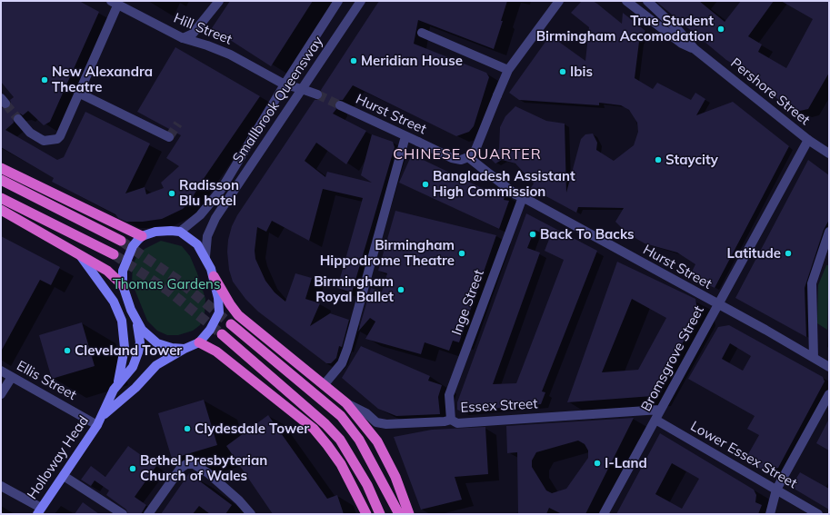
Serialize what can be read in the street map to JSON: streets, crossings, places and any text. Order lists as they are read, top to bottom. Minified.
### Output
{"streets":{"main road":["Holloway Head"],"street":["Hill Street","Pershore Street","Smallbrook Queensway","Hurst Street","Inge Street","Bromsgrove Street","Ellis Street","Essex Street","Lower Essex Street"]},"crossings":[["Hill Street","Smallbrook Queensway"],["Pershore Street","Bromsgrove Street"],["Smallbrook Queensway","Holloway Head"],["Hurst Street","Inge Street"],["Hurst Street","Bromsgrove Street"],["Inge Street","Essex Street"],["Bromsgrove Street","Essex Street"],["Bromsgrove Street","Lower Essex Street"],["Ellis Street","Holloway Head"]],"districts":["CHINESE QUARTER"],"parks":["Thomas Gardens"],"places":["True Student Birmingham Accomodation","Meridian House","Ibis","New Alexandra Theatre","Staycity","Bangladesh Assistant High Commission","Radisson Blu hotel","Back To Backs","Birmingham Hippodrome Theatre","Latitude","Birmingham Royal Ballet","Cleveland Tower","Clydesdale Tower","I-Land","Bethel Presbyterian Church of Wales"]}
